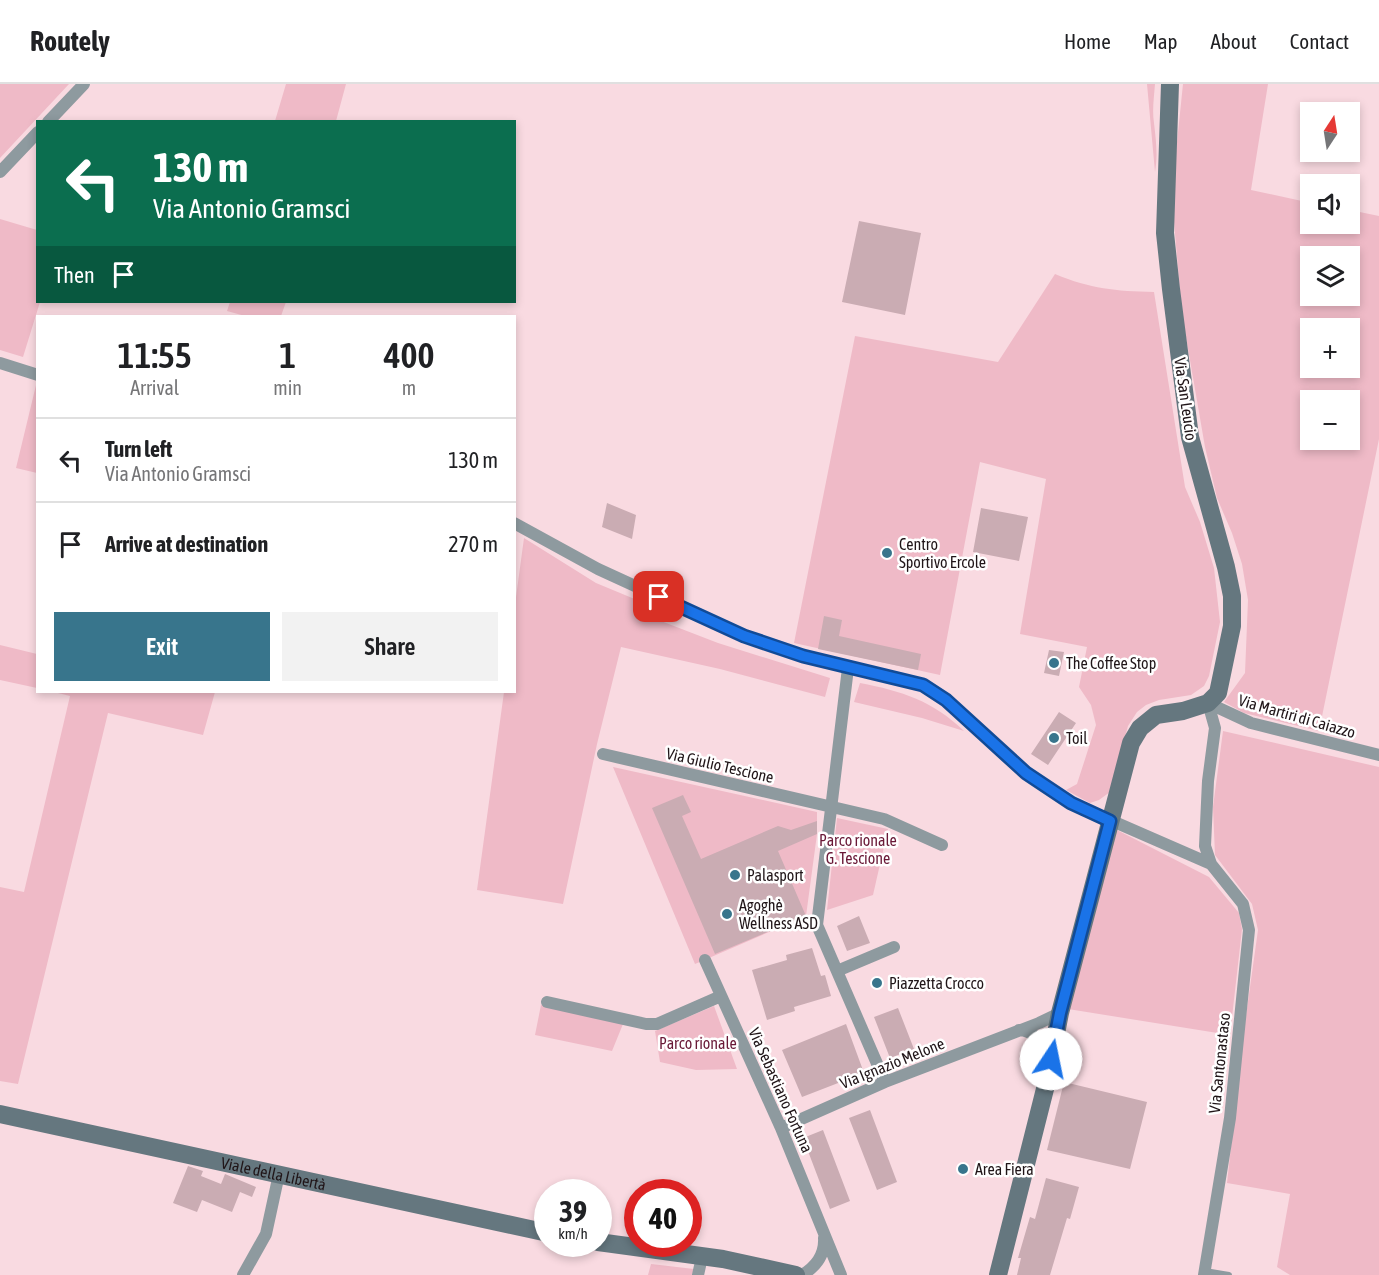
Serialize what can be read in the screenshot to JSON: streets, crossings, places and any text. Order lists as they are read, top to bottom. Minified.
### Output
{"streets":{"street":["Via San Leucio","Via Martiri di Caiazzo","Via Giulio Tescione","Via Ignazio Melone","Via Santonastaso","Via Sebastiano Fortuna","Viale della Libertà"]},"crossings":[["Via San Leucio","Via Martiri di Caiazzo"],["Via San Leucio","Via Santonastaso"],["Via Martiri di Caiazzo","Via Santonastaso"],["Via Ignazio Melone","Via Sebastiano Fortuna"]],"parks":["Parco rionale G. Tescione","Parco rionale"],"places":["Centro Sportivo Ercole","The Coffee Stop","Toil","Palasport","Agoghè Wellness ASD","Piazzetta Crocco","Area Fiera"],"north":"top","page":{"header":"Routely","nav":["Home","Map","About","Contact"],"map_buttons":["+","−"],"turn":["130 m","Via Antonio Gramsci"],"then":"Then","eta":["11:55","Arrival","1","min","400","m"],"list":[{"name":"Turn left","note":"Via Antonio Gramsci","value":"130 m"},{"name":"Arrive at destination","value":"270 m"}],"buttons":["Exit","Share"],"speed":"39 km/h","limit":"40"}}
